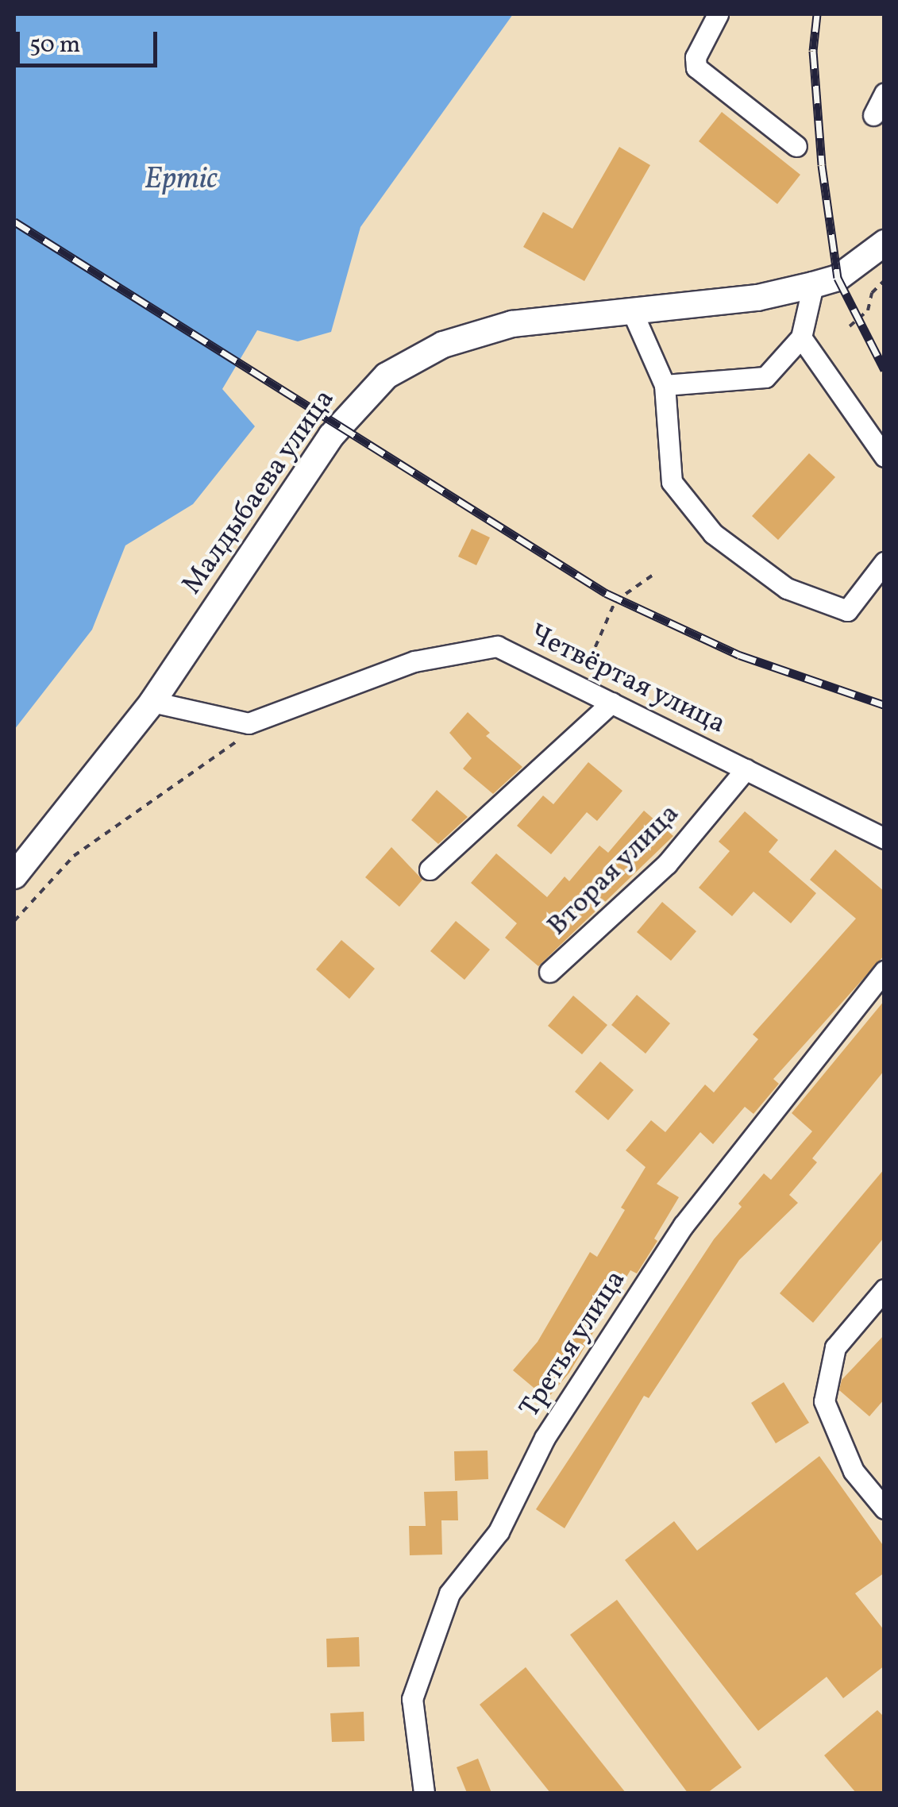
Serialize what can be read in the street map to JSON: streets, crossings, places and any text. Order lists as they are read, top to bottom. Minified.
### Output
{"streets":{"main road":["Малдыбаева улица"],"street":["Четвёртая улица","Вторая улица","Третья улица"]},"crossings":[["Малдыбаева улица","Четвёртая улица"],["Четвёртая улица","Вторая улица"]],"water":["Ертіс"],"scale_bar":"50 m"}
